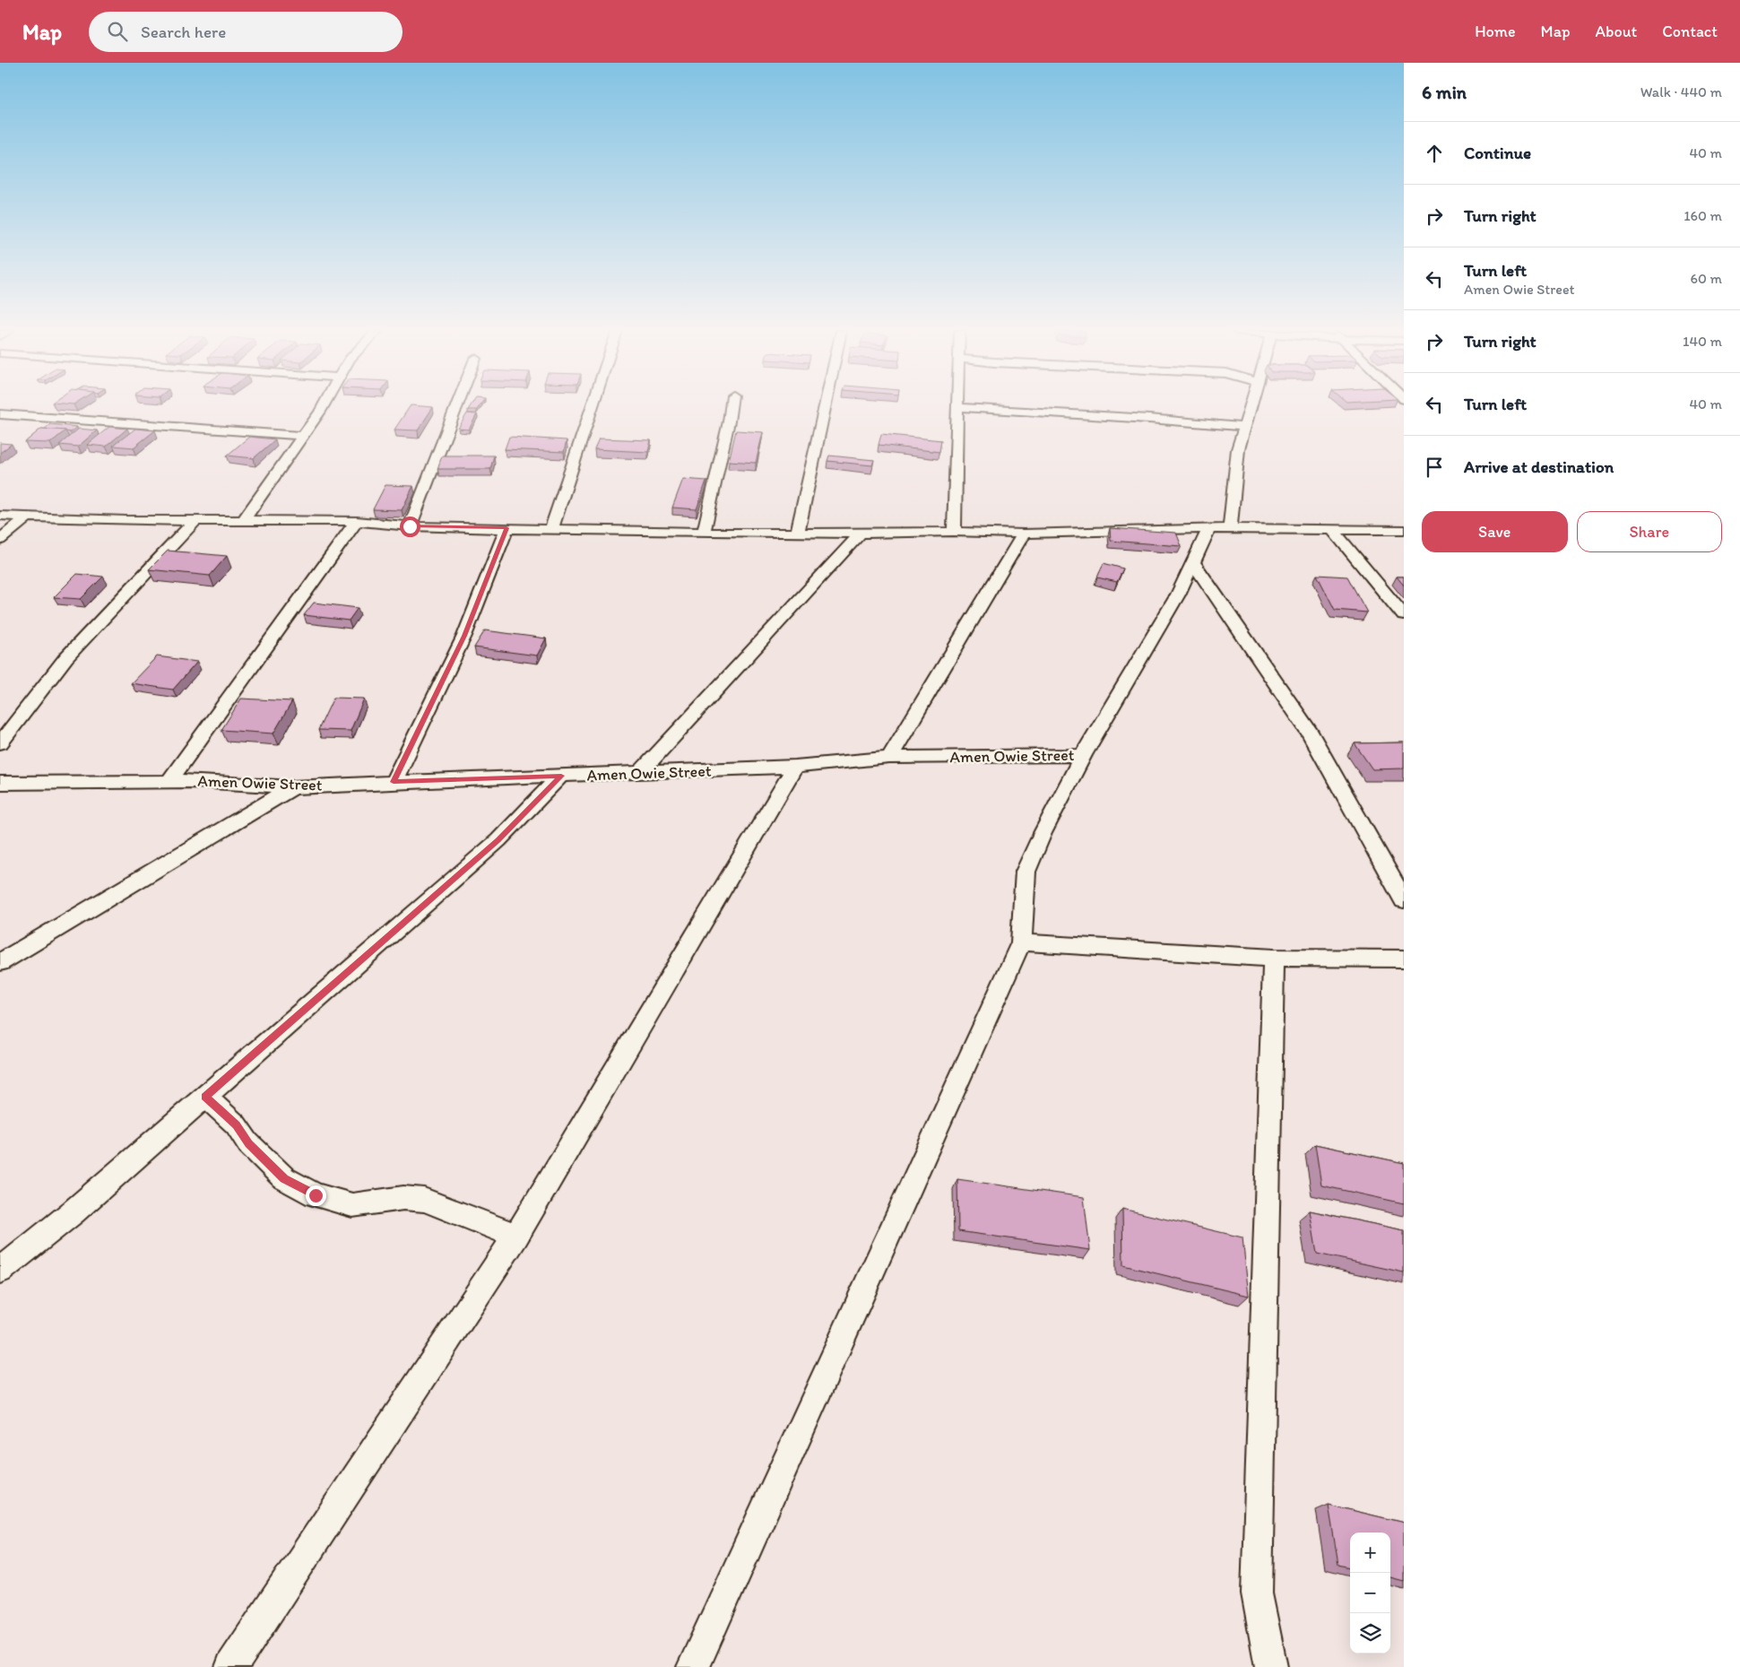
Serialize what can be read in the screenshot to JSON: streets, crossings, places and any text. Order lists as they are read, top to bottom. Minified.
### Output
{"streets":{"street":["Amen Owie Street"]},"page":{"header":"Map","search":"Search here","nav":["Home","Map","About","Contact"],"heading":["6 min","Walk · 440 m"],"list":[["Continue","40 m"],["Turn right","160 m"],["Turn left","Amen Owie Street","60 m"],["Turn right","140 m"],["Turn left","40 m"],"Arrive at destination"],"buttons":["Save","Share"],"map_buttons":["+","−"]}}
